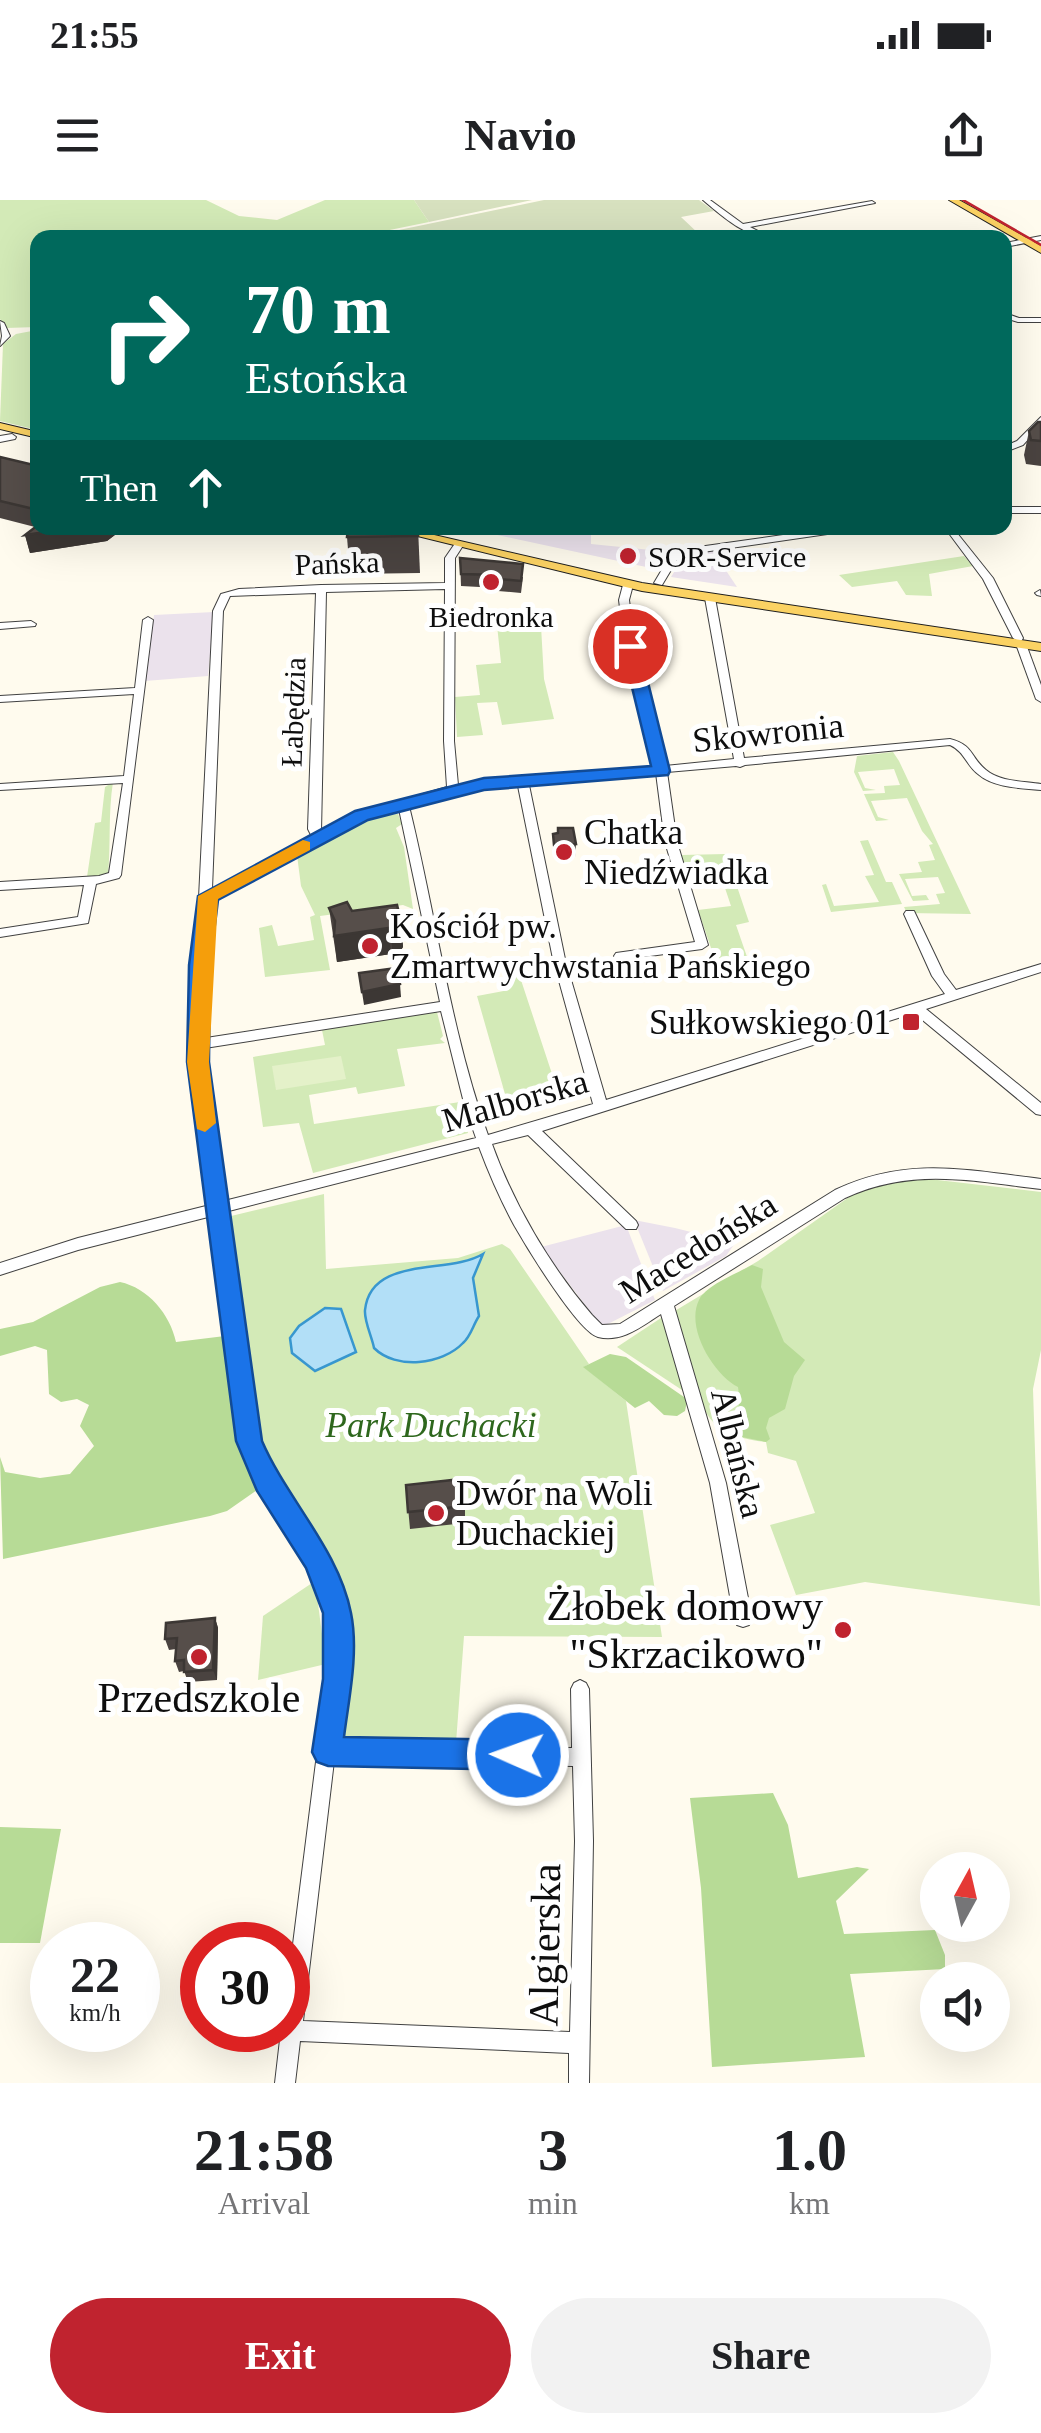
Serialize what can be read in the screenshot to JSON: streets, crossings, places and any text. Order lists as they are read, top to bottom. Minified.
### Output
{"streets":{"street":["Pańska","Łabędzia","Skowronia","Malborska","Macedońska","Albańska","Algierska"]},"crossings":[["Pańska","Łabędzia"],["Pańska","Skowronia"],["Łabędzia","Skowronia"],["Skowronia","Macedońska"],["Malborska","Macedońska"],["Macedońska","Albańska"]],"parks":["Park Duchacki"],"places":{"other":["SOR-Service","Biedronka","Chatka Niedźwiadka","Kościół pw. Zmartwychwstania Pańskiego","Dwór na Woli Duchackiej","Żłobek domowy \"Skrzacikowo\"","Przedszkole"],"transit":["Sułkowskiego 01"]},"north":"top","page":{"status":"21:55","header":"Navio","turn":["70 m","Estońska"],"then":"Then","speed":"22 km/h","limit":"30","eta":["21:58","Arrival","3","min","1.0","km"],"buttons":["Exit","Share"]}}
